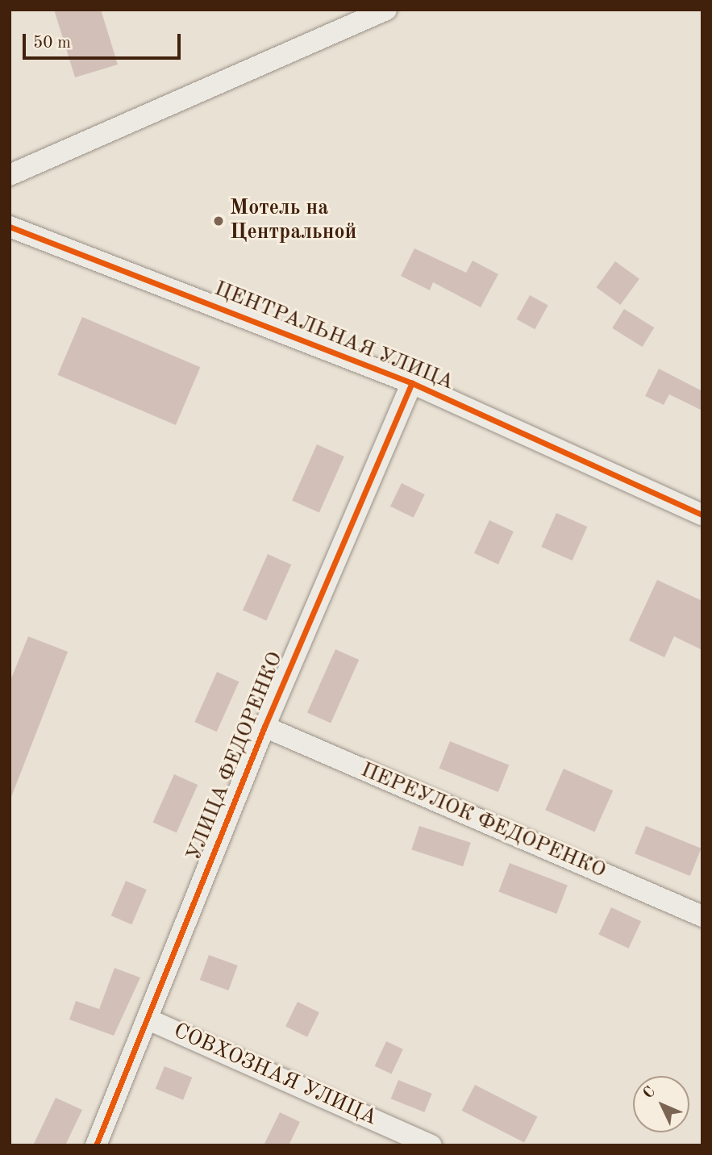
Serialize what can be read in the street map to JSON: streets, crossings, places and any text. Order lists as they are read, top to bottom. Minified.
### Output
{"streets":{"street":["ЦЕНТРАЛЬНАЯ УЛИЦА","УЛИЦА ФЕДОРЕНКО","ПЕРЕУЛОК ФЕДОРЕНКО","СОВХОЗНАЯ УЛИЦА"]},"crossings":[["ЦЕНТРАЛЬНАЯ УЛИЦА","УЛИЦА ФЕДОРЕНКО"],["УЛИЦА ФЕДОРЕНКО","ПЕРЕУЛОК ФЕДОРЕНКО"],["УЛИЦА ФЕДОРЕНКО","СОВХОЗНАЯ УЛИЦА"]],"places":["Мотель на Центральной"],"scale_bar":"50 m","north":"top left"}
